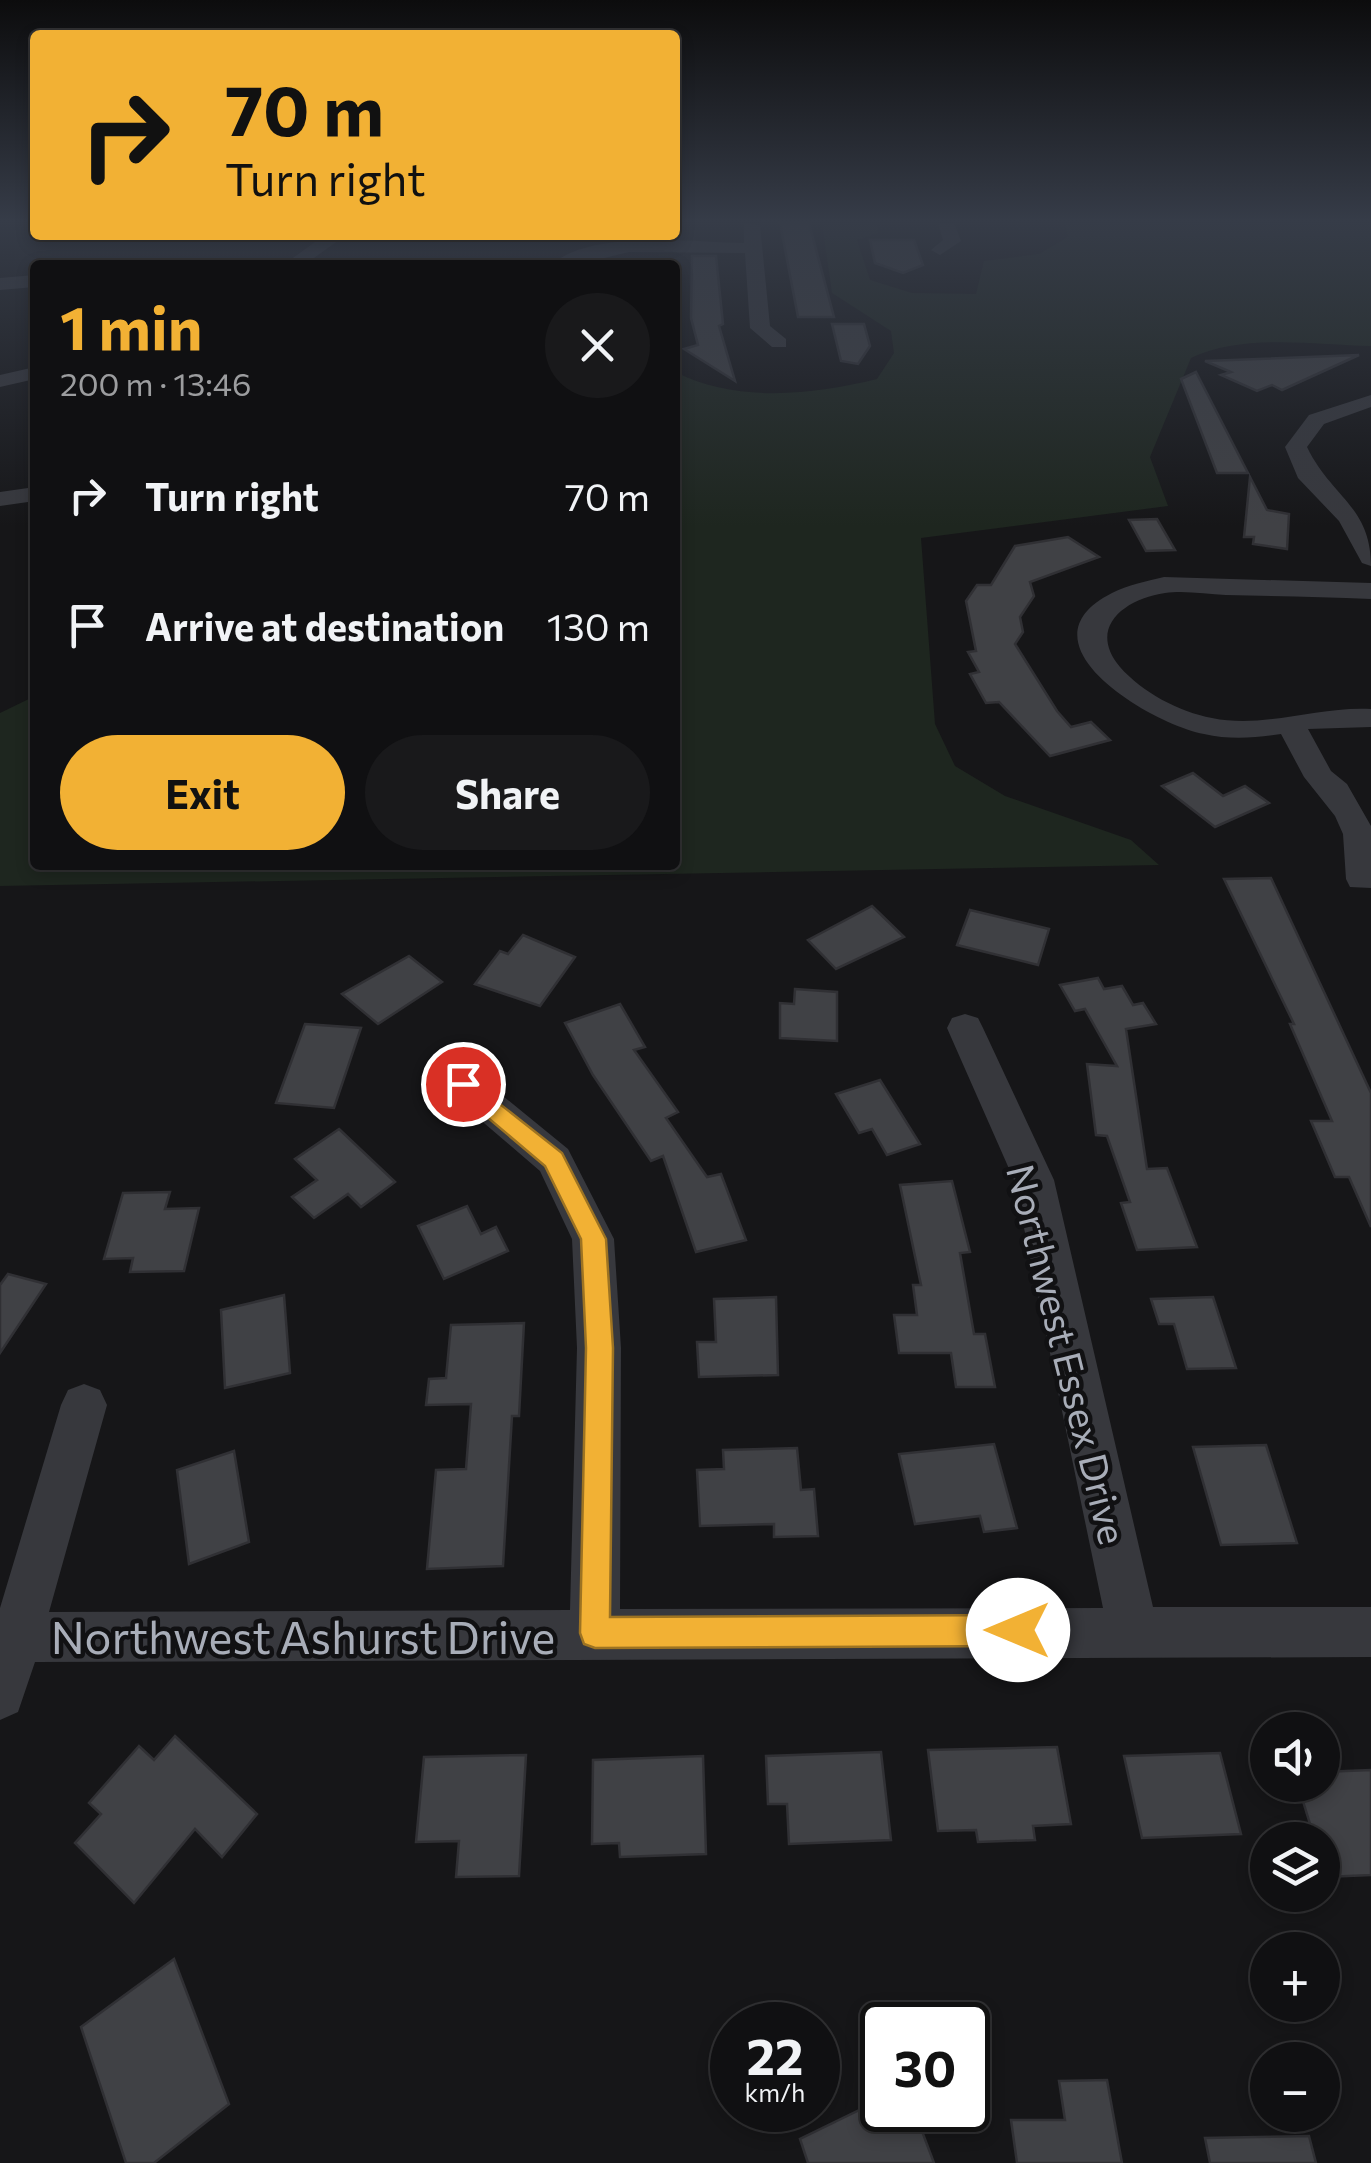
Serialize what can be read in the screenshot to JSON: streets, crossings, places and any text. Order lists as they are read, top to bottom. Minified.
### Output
{"streets":{"street":["Northwest Essex Drive","Northwest Ashurst Drive"]},"crossings":[["Northwest Essex Drive","Northwest Ashurst Drive"]],"page":{"turn":["70 m","Turn right"],"heading":["1 min","200 m · 13:46"],"list":[{"name":"Turn right","value":"70 m"},{"name":"Arrive at destination","value":"130 m"}],"buttons":["Exit","Share"],"map_buttons":["+","−"],"speed":"22 km/h","limit":"30"}}
